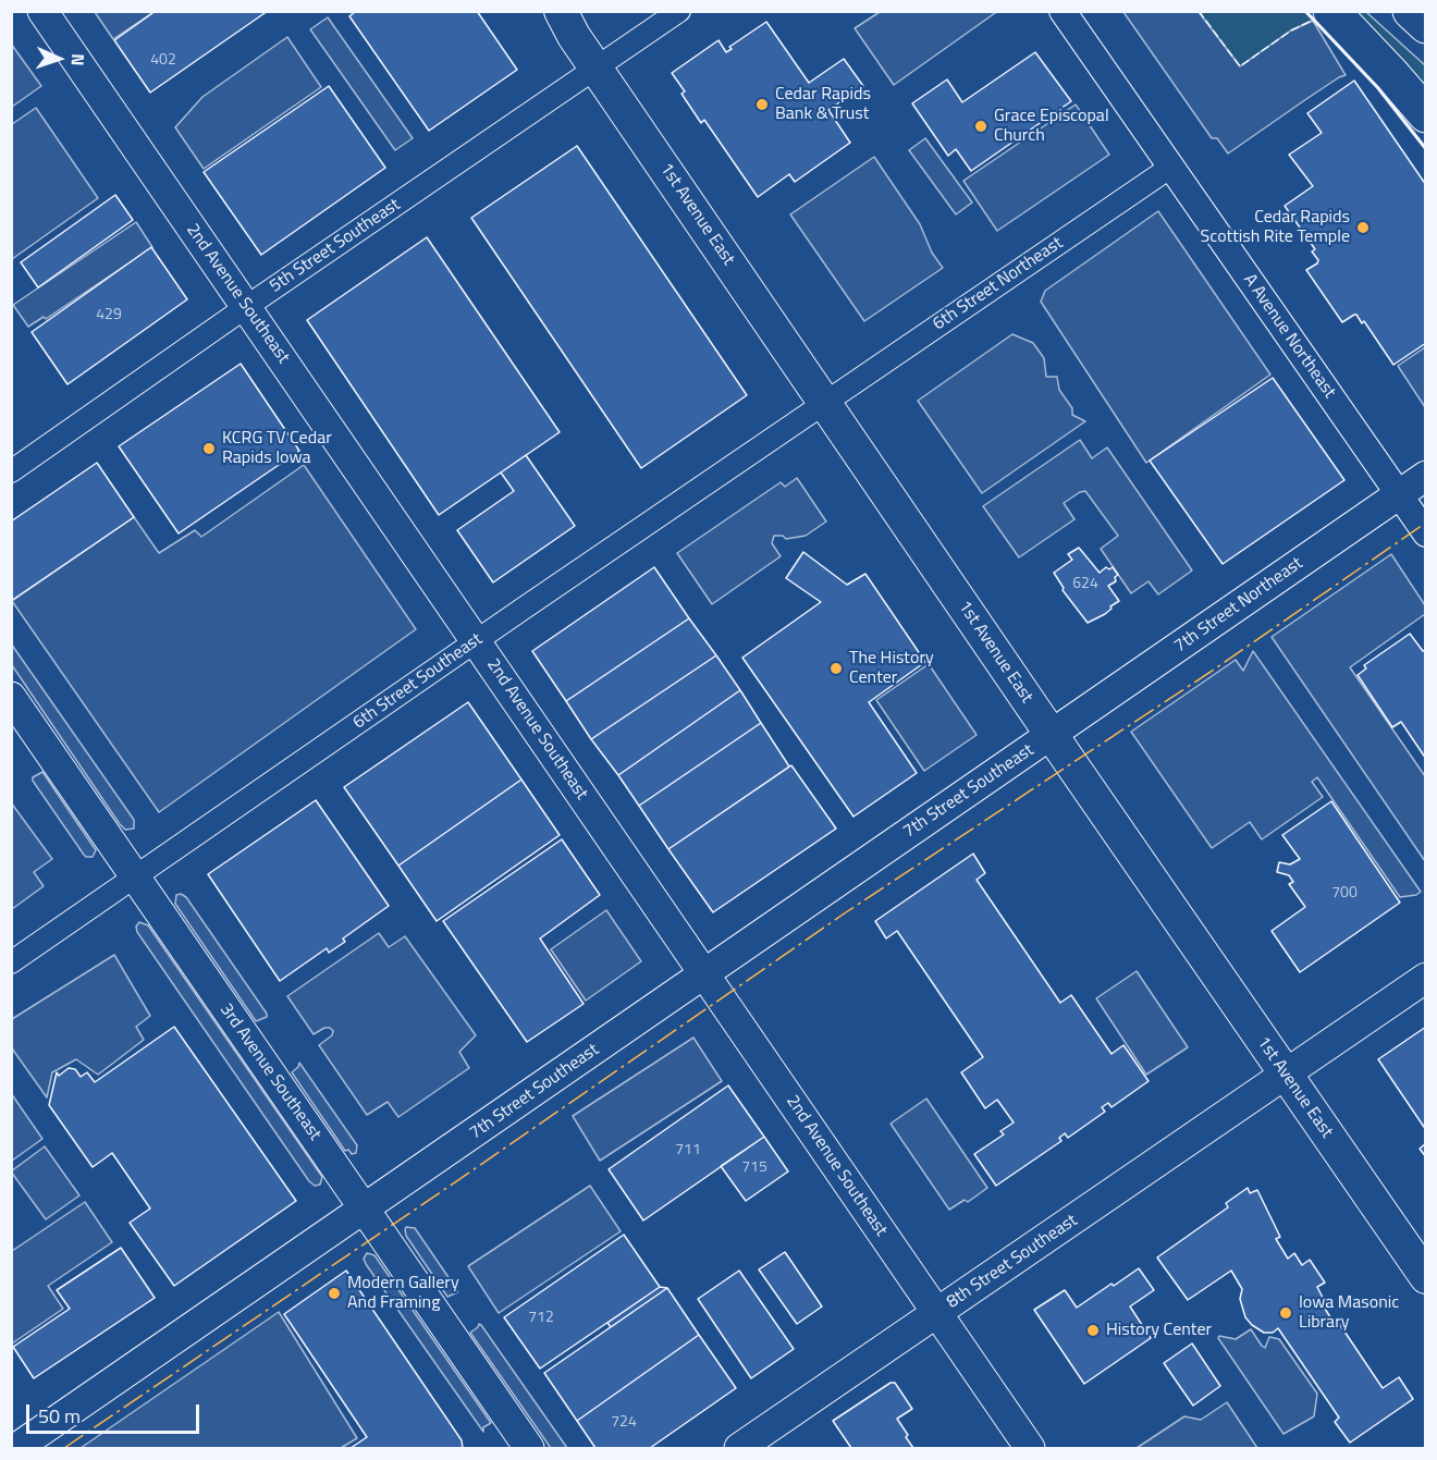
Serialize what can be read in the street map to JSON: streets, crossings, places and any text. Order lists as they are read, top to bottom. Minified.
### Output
{"streets":{"main road":["1st Avenue East","2nd Avenue Southeast","7th Street Northeast","7th Street Southeast","3rd Avenue Southeast","8th Street Southeast"],"street":["5th Street Southeast","6th Street Northeast","A Avenue Northeast","6th Street Southeast"]},"crossings":[["1st Avenue East","5th Street Southeast"],["1st Avenue East","6th Street Northeast"],["1st Avenue East","7th Street Northeast"],["1st Avenue East","6th Street Southeast"],["1st Avenue East","7th Street Southeast"],["1st Avenue East","8th Street Southeast"],["5th Street Southeast","2nd Avenue Southeast"],["6th Street Northeast","A Avenue Northeast"],["6th Street Northeast","6th Street Southeast"],["2nd Avenue Southeast","6th Street Southeast"],["2nd Avenue Southeast","7th Street Southeast"],["2nd Avenue Southeast","8th Street Southeast"],["A Avenue Northeast","7th Street Northeast"],["7th Street Northeast","7th Street Southeast"],["6th Street Southeast","3rd Avenue Southeast"],["7th Street Southeast","3rd Avenue Southeast"]],"places":["Cedar Rapids Bank & Trust","Grace Episcopal Church","Cedar Rapids Scottish Rite Temple","KCRG TV Cedar Rapids Iowa","The History Center","Modern Gallery And Framing","Iowa Masonic Library","History Center"],"house_numbers":["402","429","624","700","711","715","712","724"],"scale_bar":"50 m","north":"right"}
